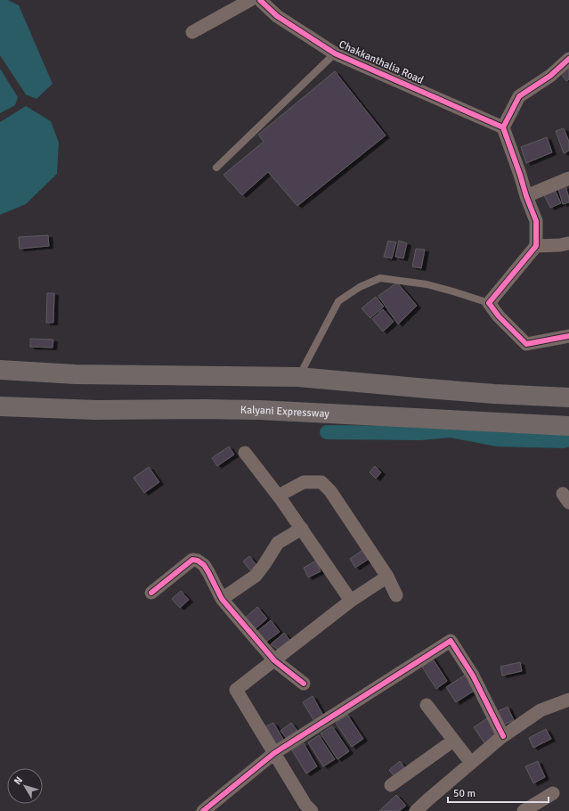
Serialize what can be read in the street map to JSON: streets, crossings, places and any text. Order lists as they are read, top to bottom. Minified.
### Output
{"streets":{"highway":["Kalyani Expressway"],"street":["Chakkanthalia Road"]},"scale_bar":"50 m","north":"top left"}
